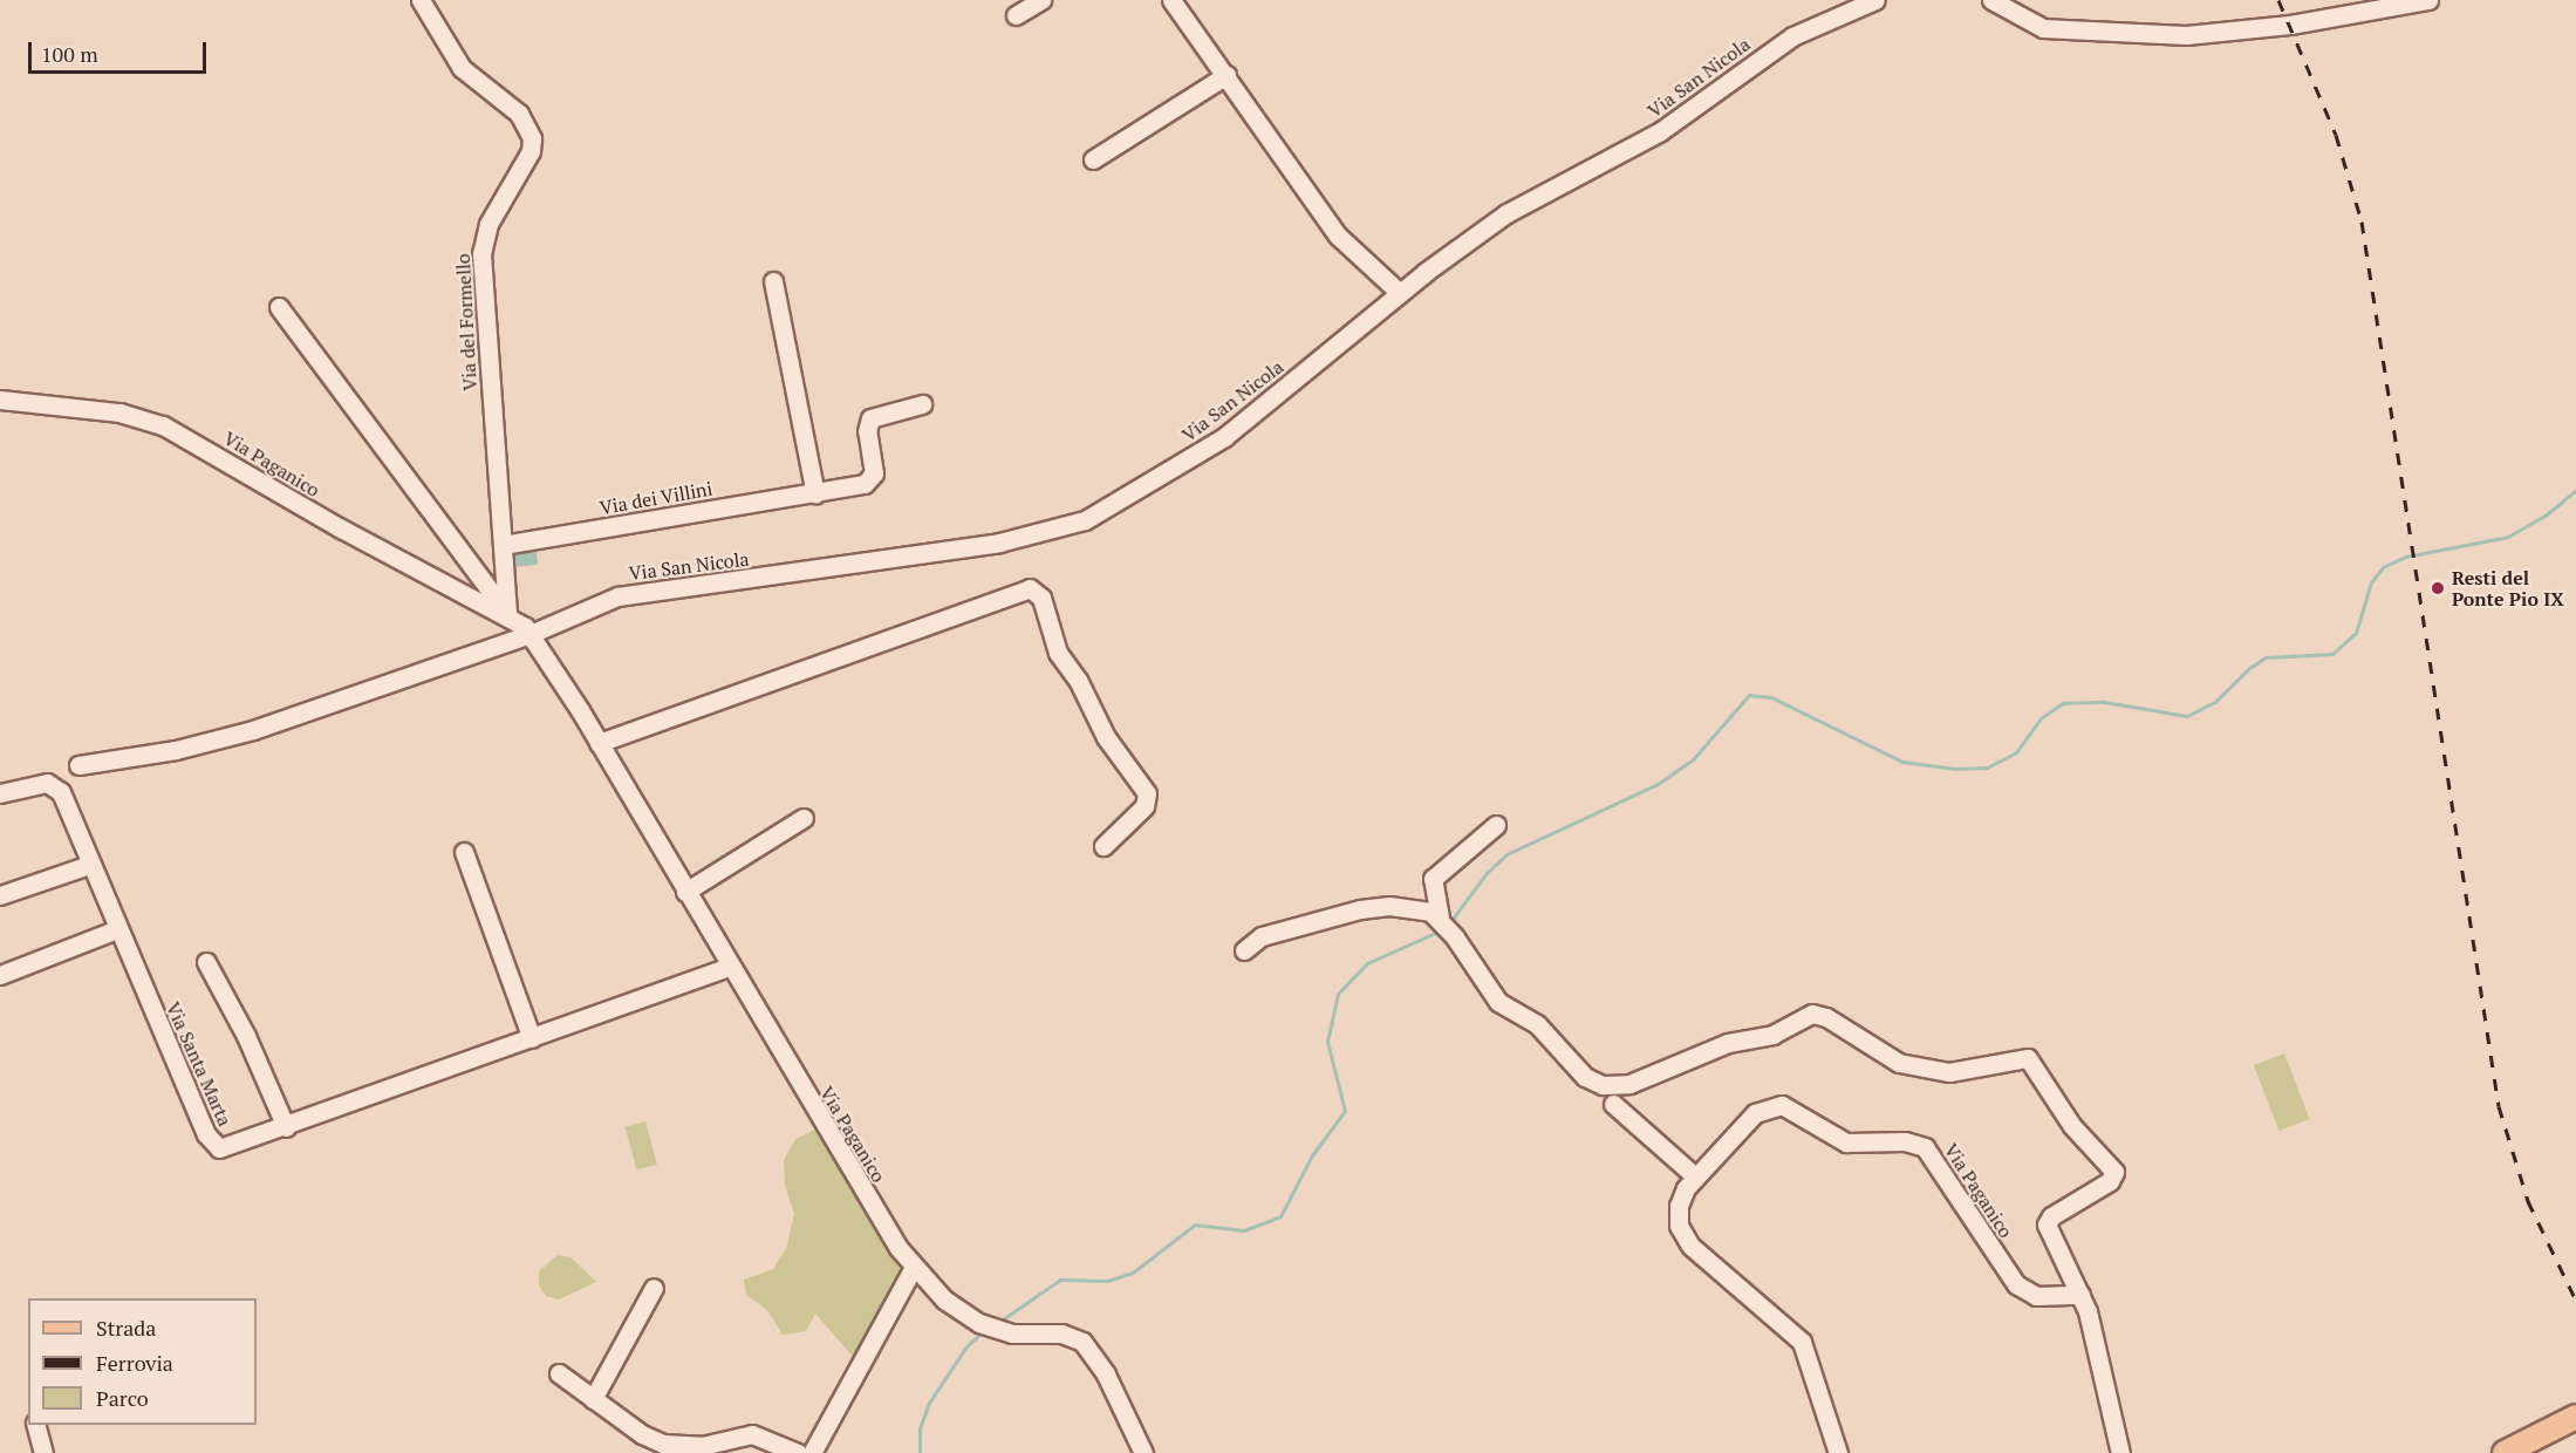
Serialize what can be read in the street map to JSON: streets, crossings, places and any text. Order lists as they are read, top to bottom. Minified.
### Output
{"streets":{"street":["Via San Nicola","Via del Formello","Via Paganico","Via dei Villini","Via Santa Marta"]},"crossings":[["Via San Nicola","Via Paganico"],["Via del Formello","Via Paganico"],["Via del Formello","Via dei Villini"],["Via Paganico","Via Santa Marta"]],"places":["Resti del Ponte Pio IX"],"legend":["Strada","Ferrovia","Parco"],"scale_bar":"100 m"}
